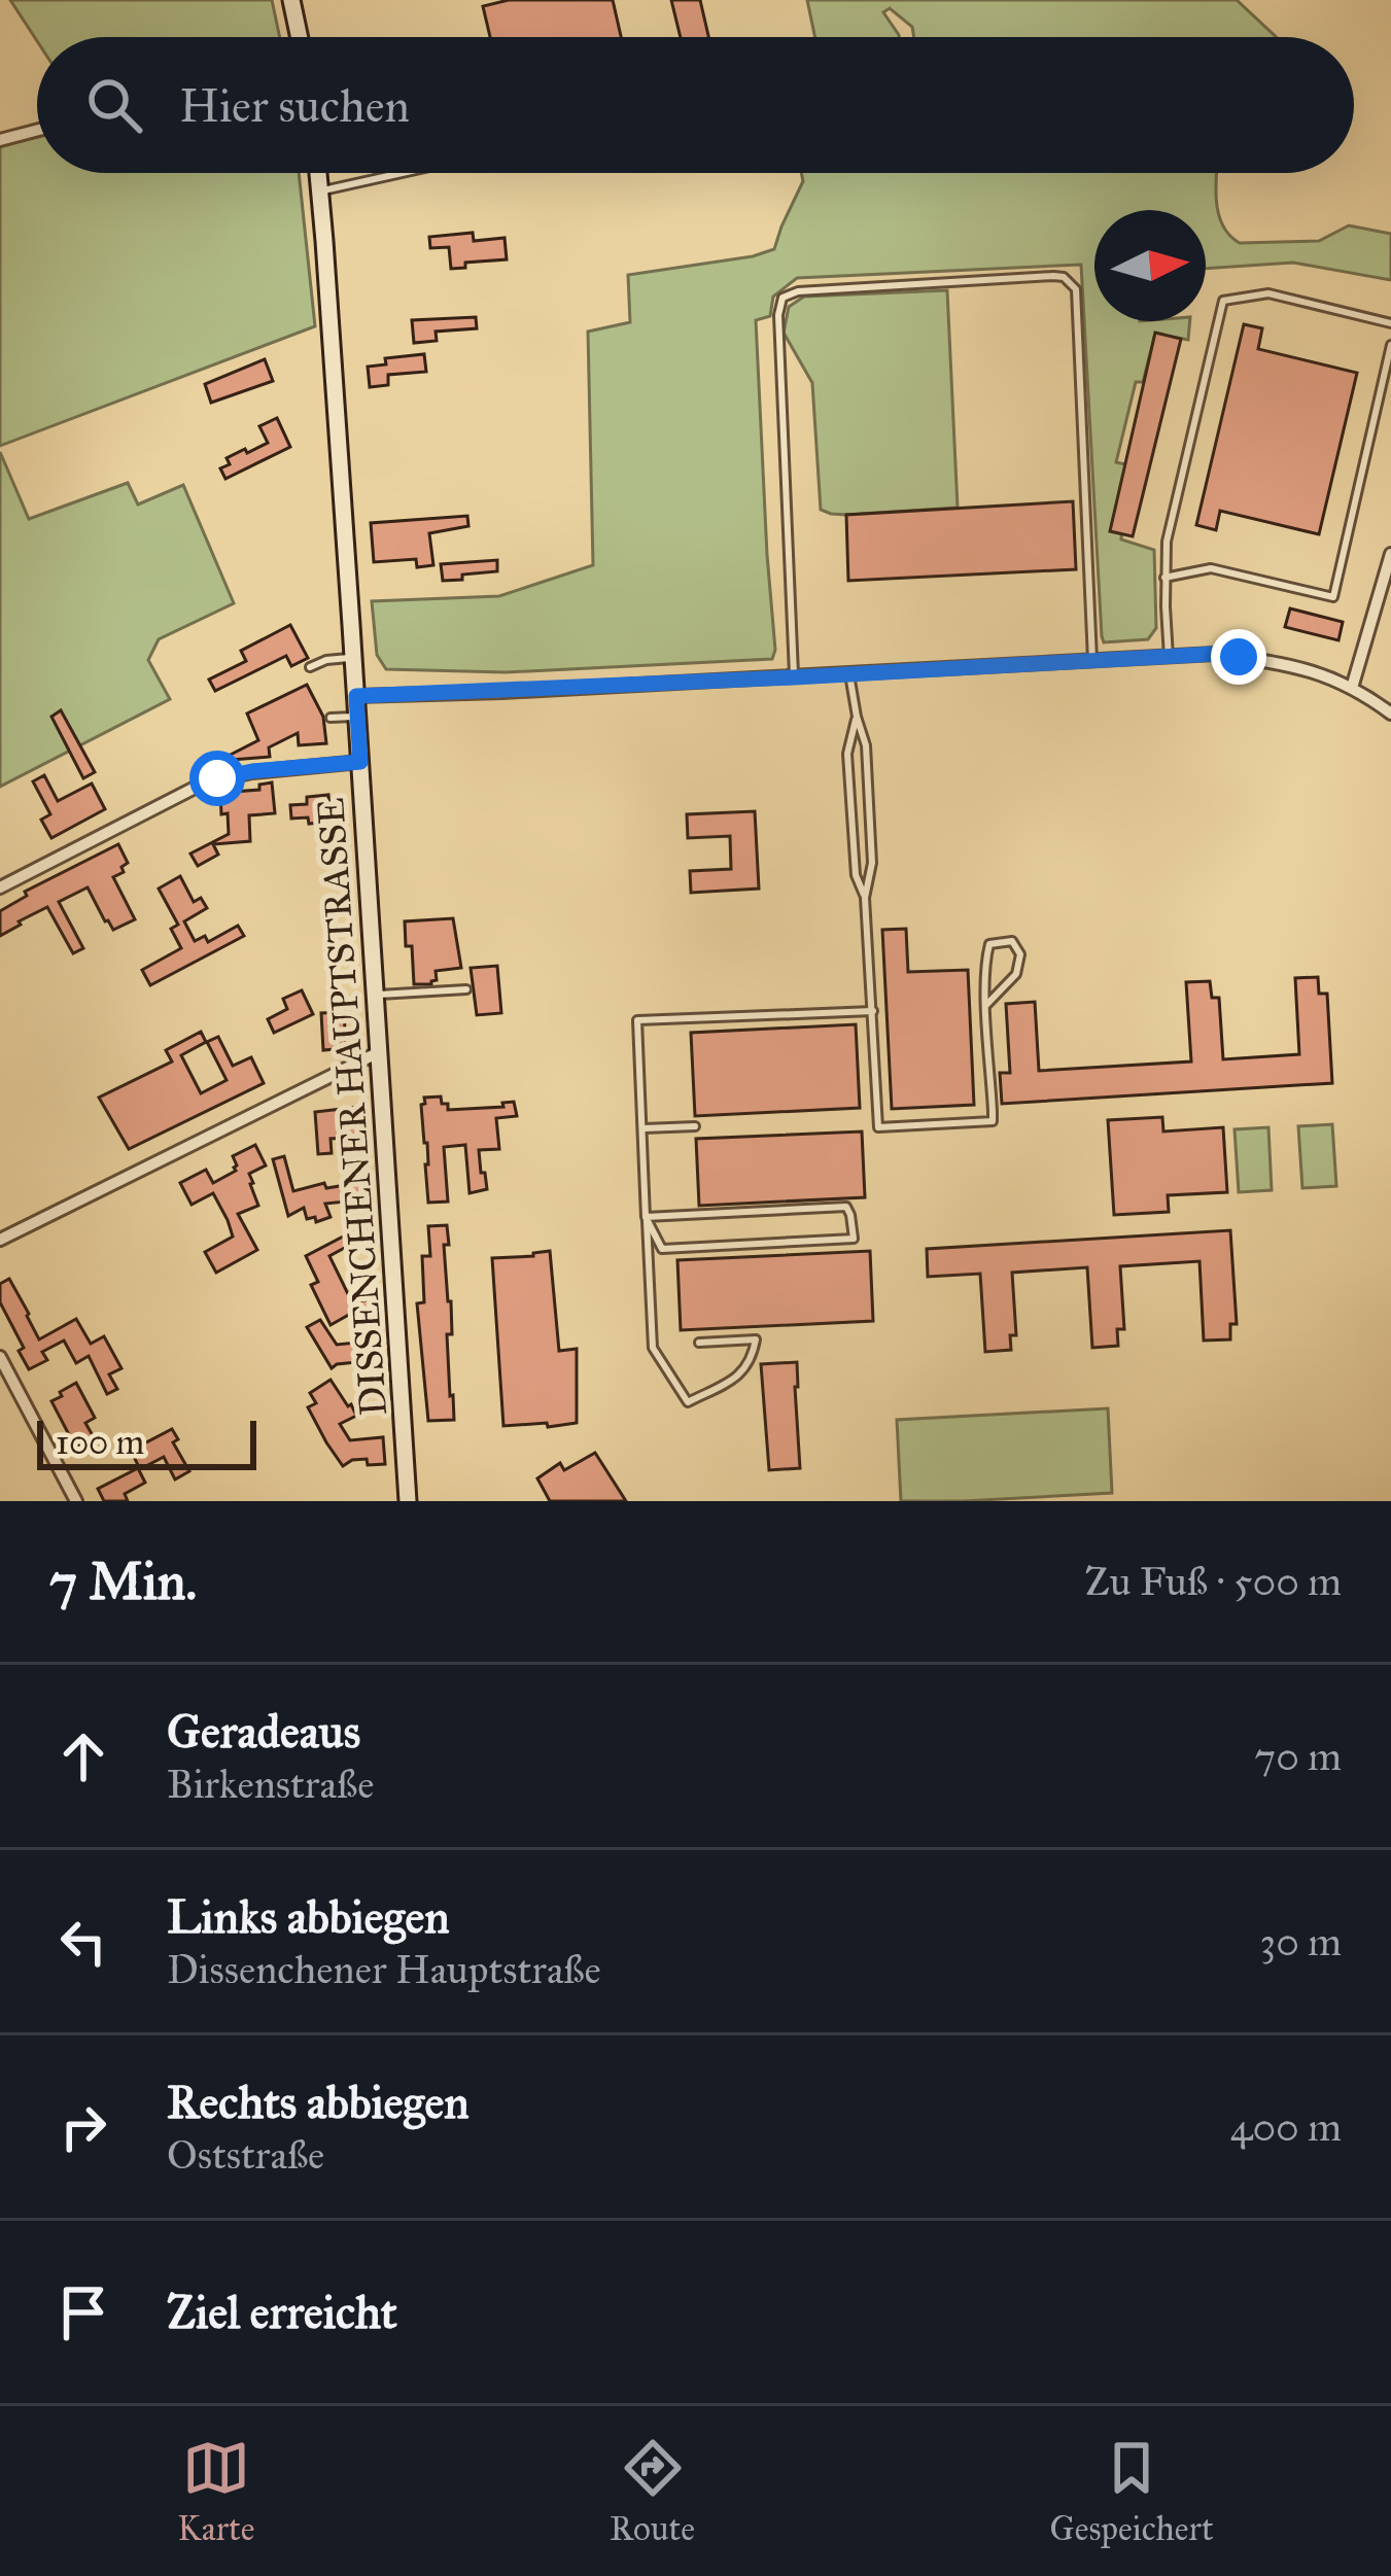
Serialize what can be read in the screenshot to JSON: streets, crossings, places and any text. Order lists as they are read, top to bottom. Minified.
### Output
{"streets":{"main road":["DISSENCHENER HAUPTSTRASSE"]},"scale_bar":"100 m","north":"right","page":{"search":"Hier suchen","scale":"100 m","heading":["7 Min.","Zu Fuß · 500 m"],"list":[["Geradeaus","Birkenstraße","70 m"],["Links abbiegen","Dissenchener Hauptstraße","30 m"],["Rechts abbiegen","Oststraße","400 m"],"Ziel erreicht"],"nav":["Karte","Route","Gespeichert"]}}
